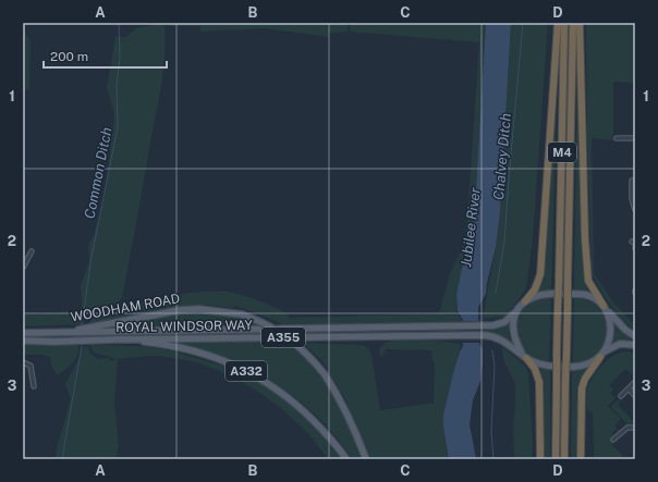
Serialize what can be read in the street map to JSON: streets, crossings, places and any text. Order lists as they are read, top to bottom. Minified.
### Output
{"streets":{"highway":["M4"],"main road":["WOODHAM ROAD","ROYAL WINDSOR WAY","A355","A332"]},"crossings":[["M4","ROYAL WINDSOR WAY"],["WOODHAM ROAD","ROYAL WINDSOR WAY"],["ROYAL WINDSOR WAY","A332"]],"water":["Chalvey Ditch","Common Ditch","Jubilee River"],"scale_bar":"200 m","grid":{"columns":["A","B","C","D"],"rows":["1","2","3"]}}
